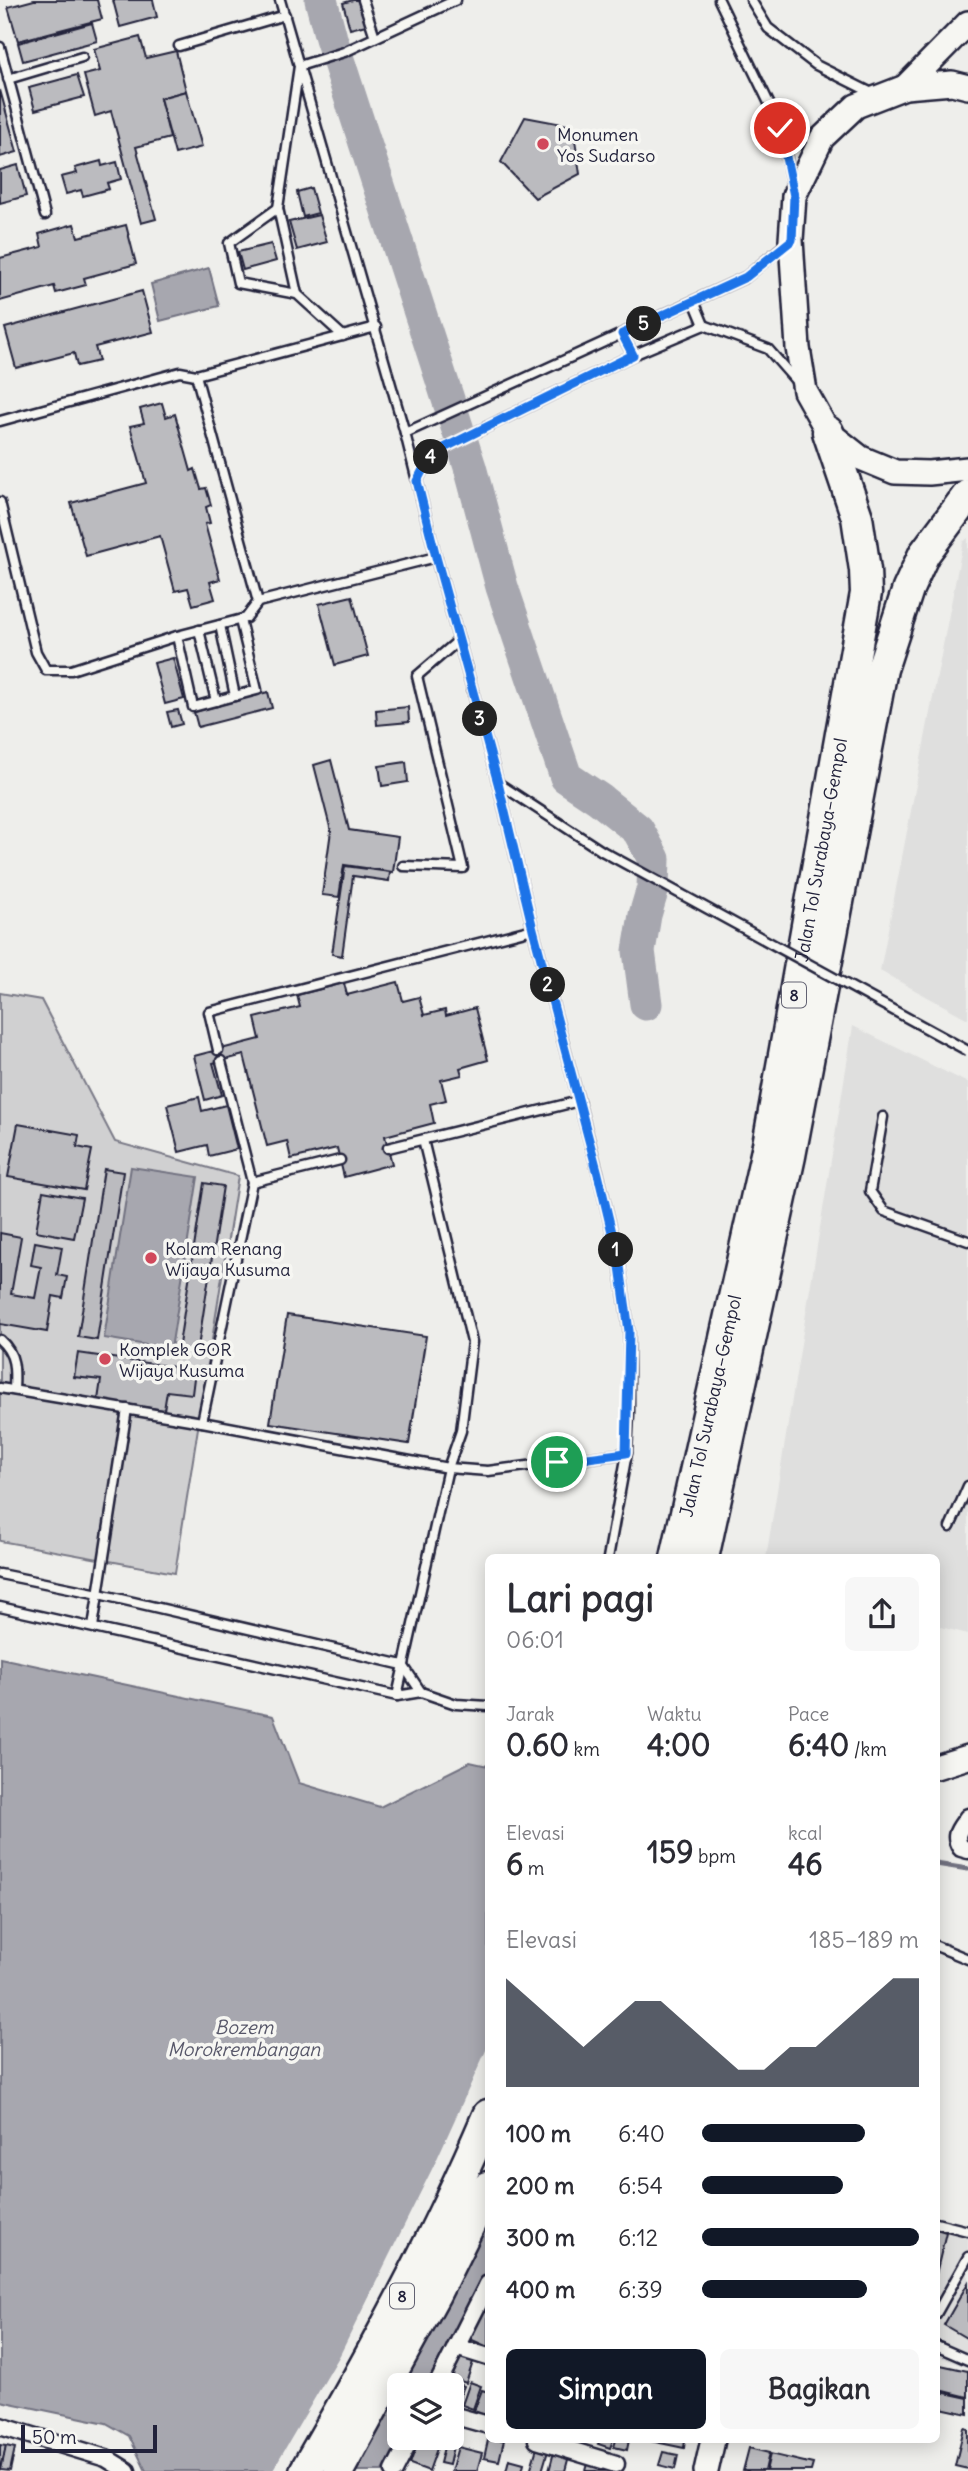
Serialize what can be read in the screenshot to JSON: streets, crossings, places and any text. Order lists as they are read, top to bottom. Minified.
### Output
{"streets":{"highway":["Jalan Tol Surabaya–Gempol","8"]},"water":["Bozem Morokrembangan"],"places":["Monumen Yos Sudarso","Kolam Renang Wijaya Kusuma","Komplek GOR Wijaya Kusuma"],"scale_bar":"50 m","page":{"pins":["5","4","3","2","1"],"heading":["Lari pagi","06:01"],"stats":[["Jarak","0.60 km"],["Waktu","4:00"],["Pace","6:40 /km"],["Elevasi","6 m"],["159 bpm"],["kcal","46"]],"chart":["Elevasi","185–189 m"],"list":[{"name":"100 m","note":"6:40"},{"name":"200 m","note":"6:54"},{"name":"300 m","note":"6:12"},{"name":"400 m","note":"6:39"}],"buttons":["Simpan","Bagikan"],"scale":"50 m"}}
